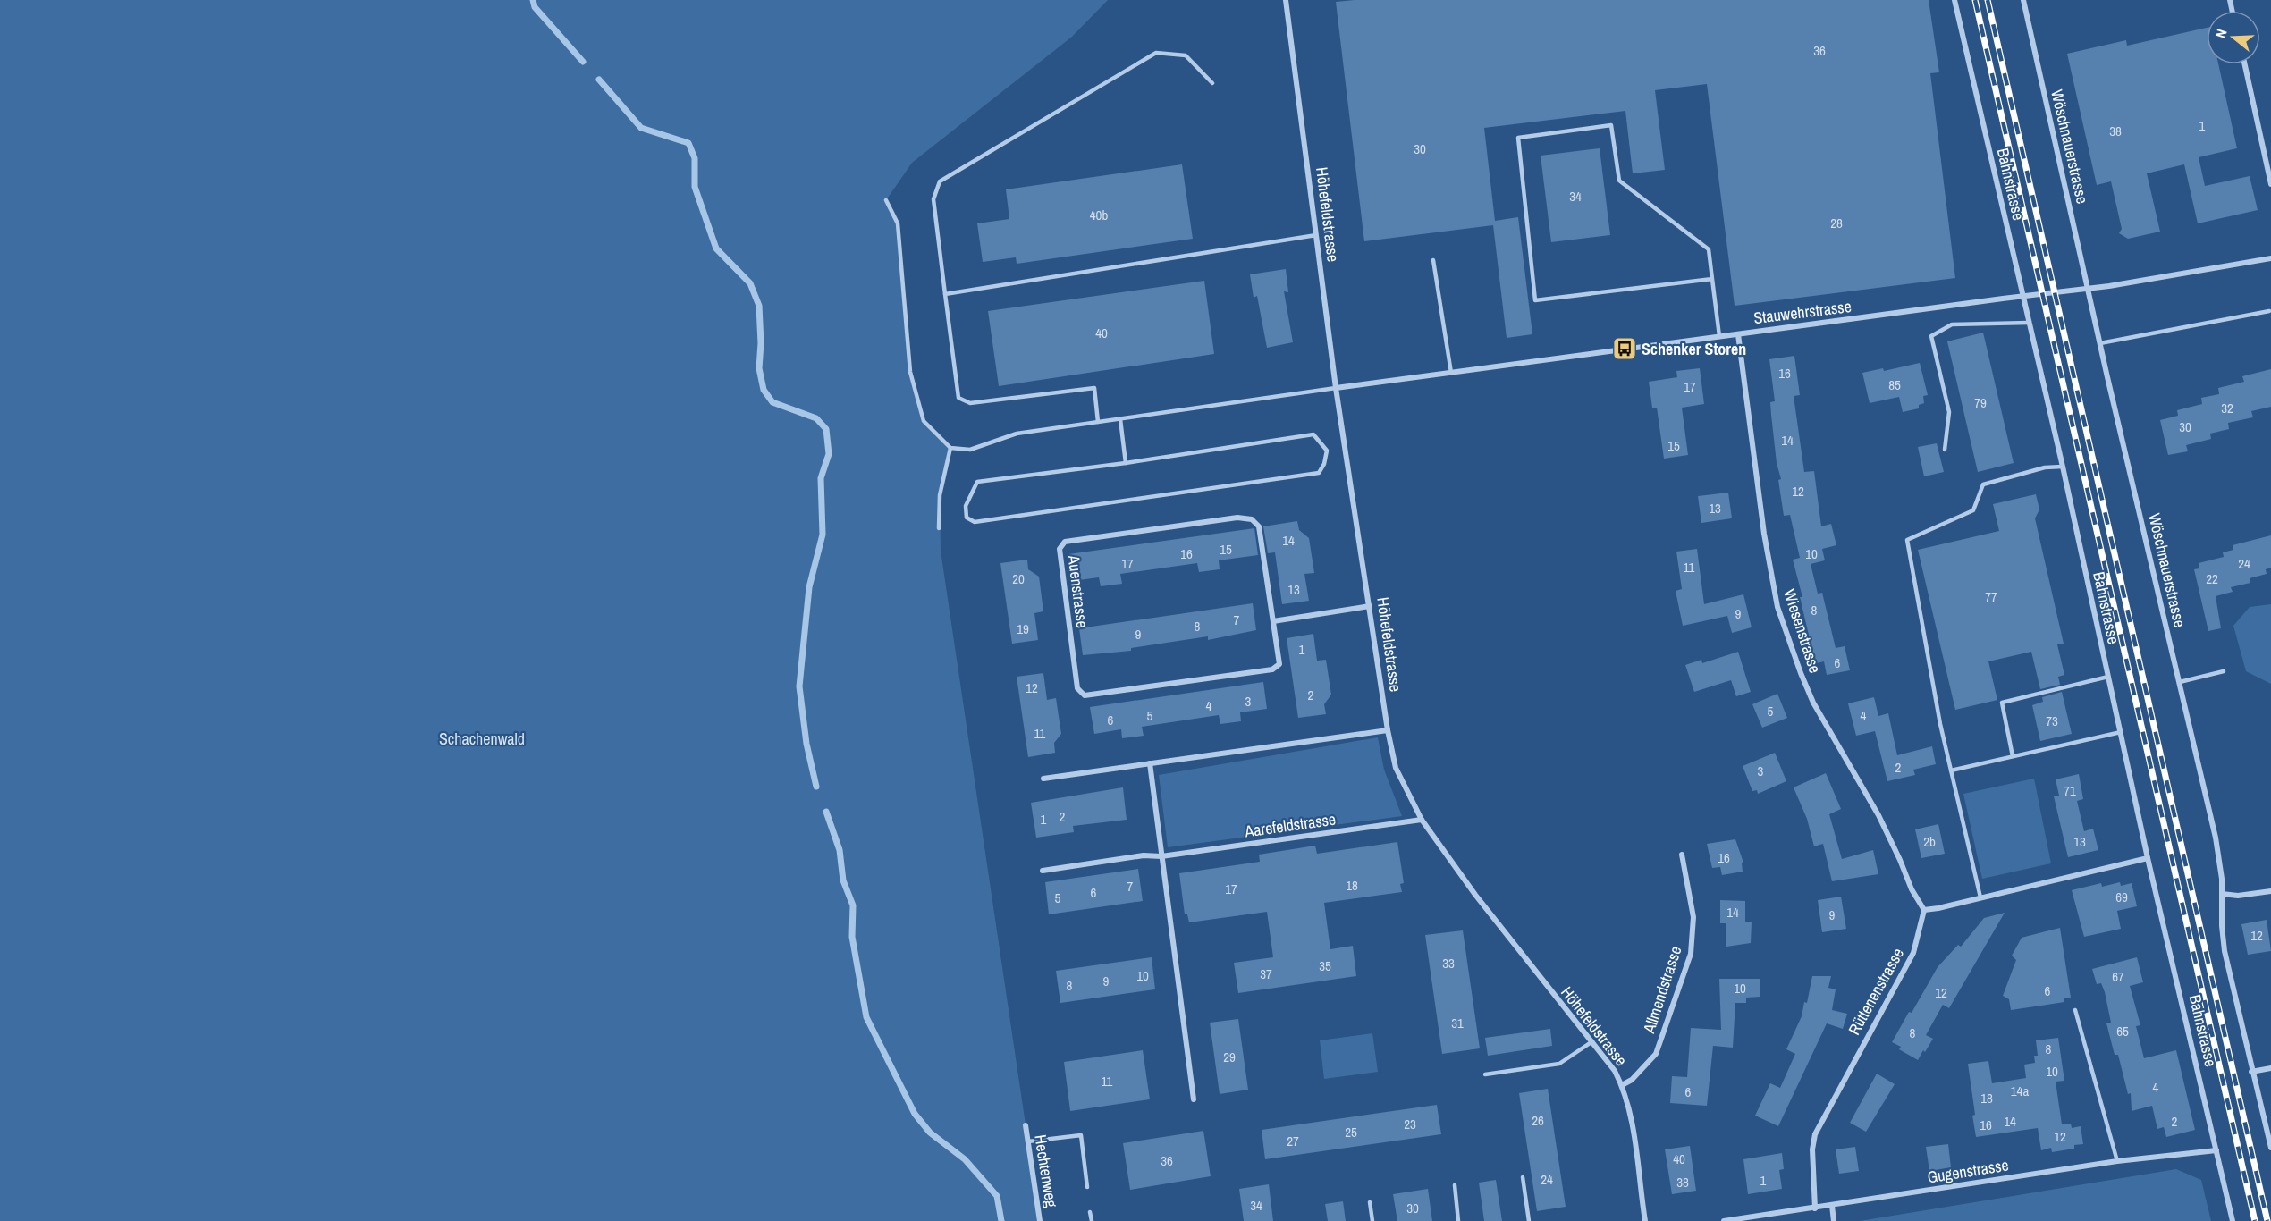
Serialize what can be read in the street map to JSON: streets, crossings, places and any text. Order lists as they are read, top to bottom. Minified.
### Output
{"streets":{"street":["Wöschnauerstrasse","Bahnstrasse","Höhefeldstrasse","Stauwehrstrasse","Auenstrasse","Wiesenstrasse","Aarefeldstrasse","Allmendstrasse","Rüttenenstrasse","Hechtenweg","Gugenstrasse"]},"crossings":[["Bahnstrasse","Gugenstrasse"],["Höhefeldstrasse","Stauwehrstrasse"],["Höhefeldstrasse","Aarefeldstrasse"],["Höhefeldstrasse","Allmendstrasse"],["Stauwehrstrasse","Wiesenstrasse"],["Wiesenstrasse","Rüttenenstrasse"],["Rüttenenstrasse","Gugenstrasse"]],"parks":["Schachenwald"],"places":{"bus stop":["Schenker Storen"]},"house_numbers":["36","1","38","30","34","40b","28","40","16","85","17","79","32","30","14","15","12","13","14","15","16","10","17","24","11","20","22","13","77","8","9","7","8","19","9","1","6","12","2","3","4","5","5","4","6","73","11","2","3","71","2","1","2b","13","16","18","7","17","6","69","5","14","9","12","33","35","37","10","67","9","8","10","6","12","31","65","8","8","29","10","11","4","14a","6","18","26","14","2","23","16","25","12","27","40","36","24","1","38","34","30"],"north":"left"}
